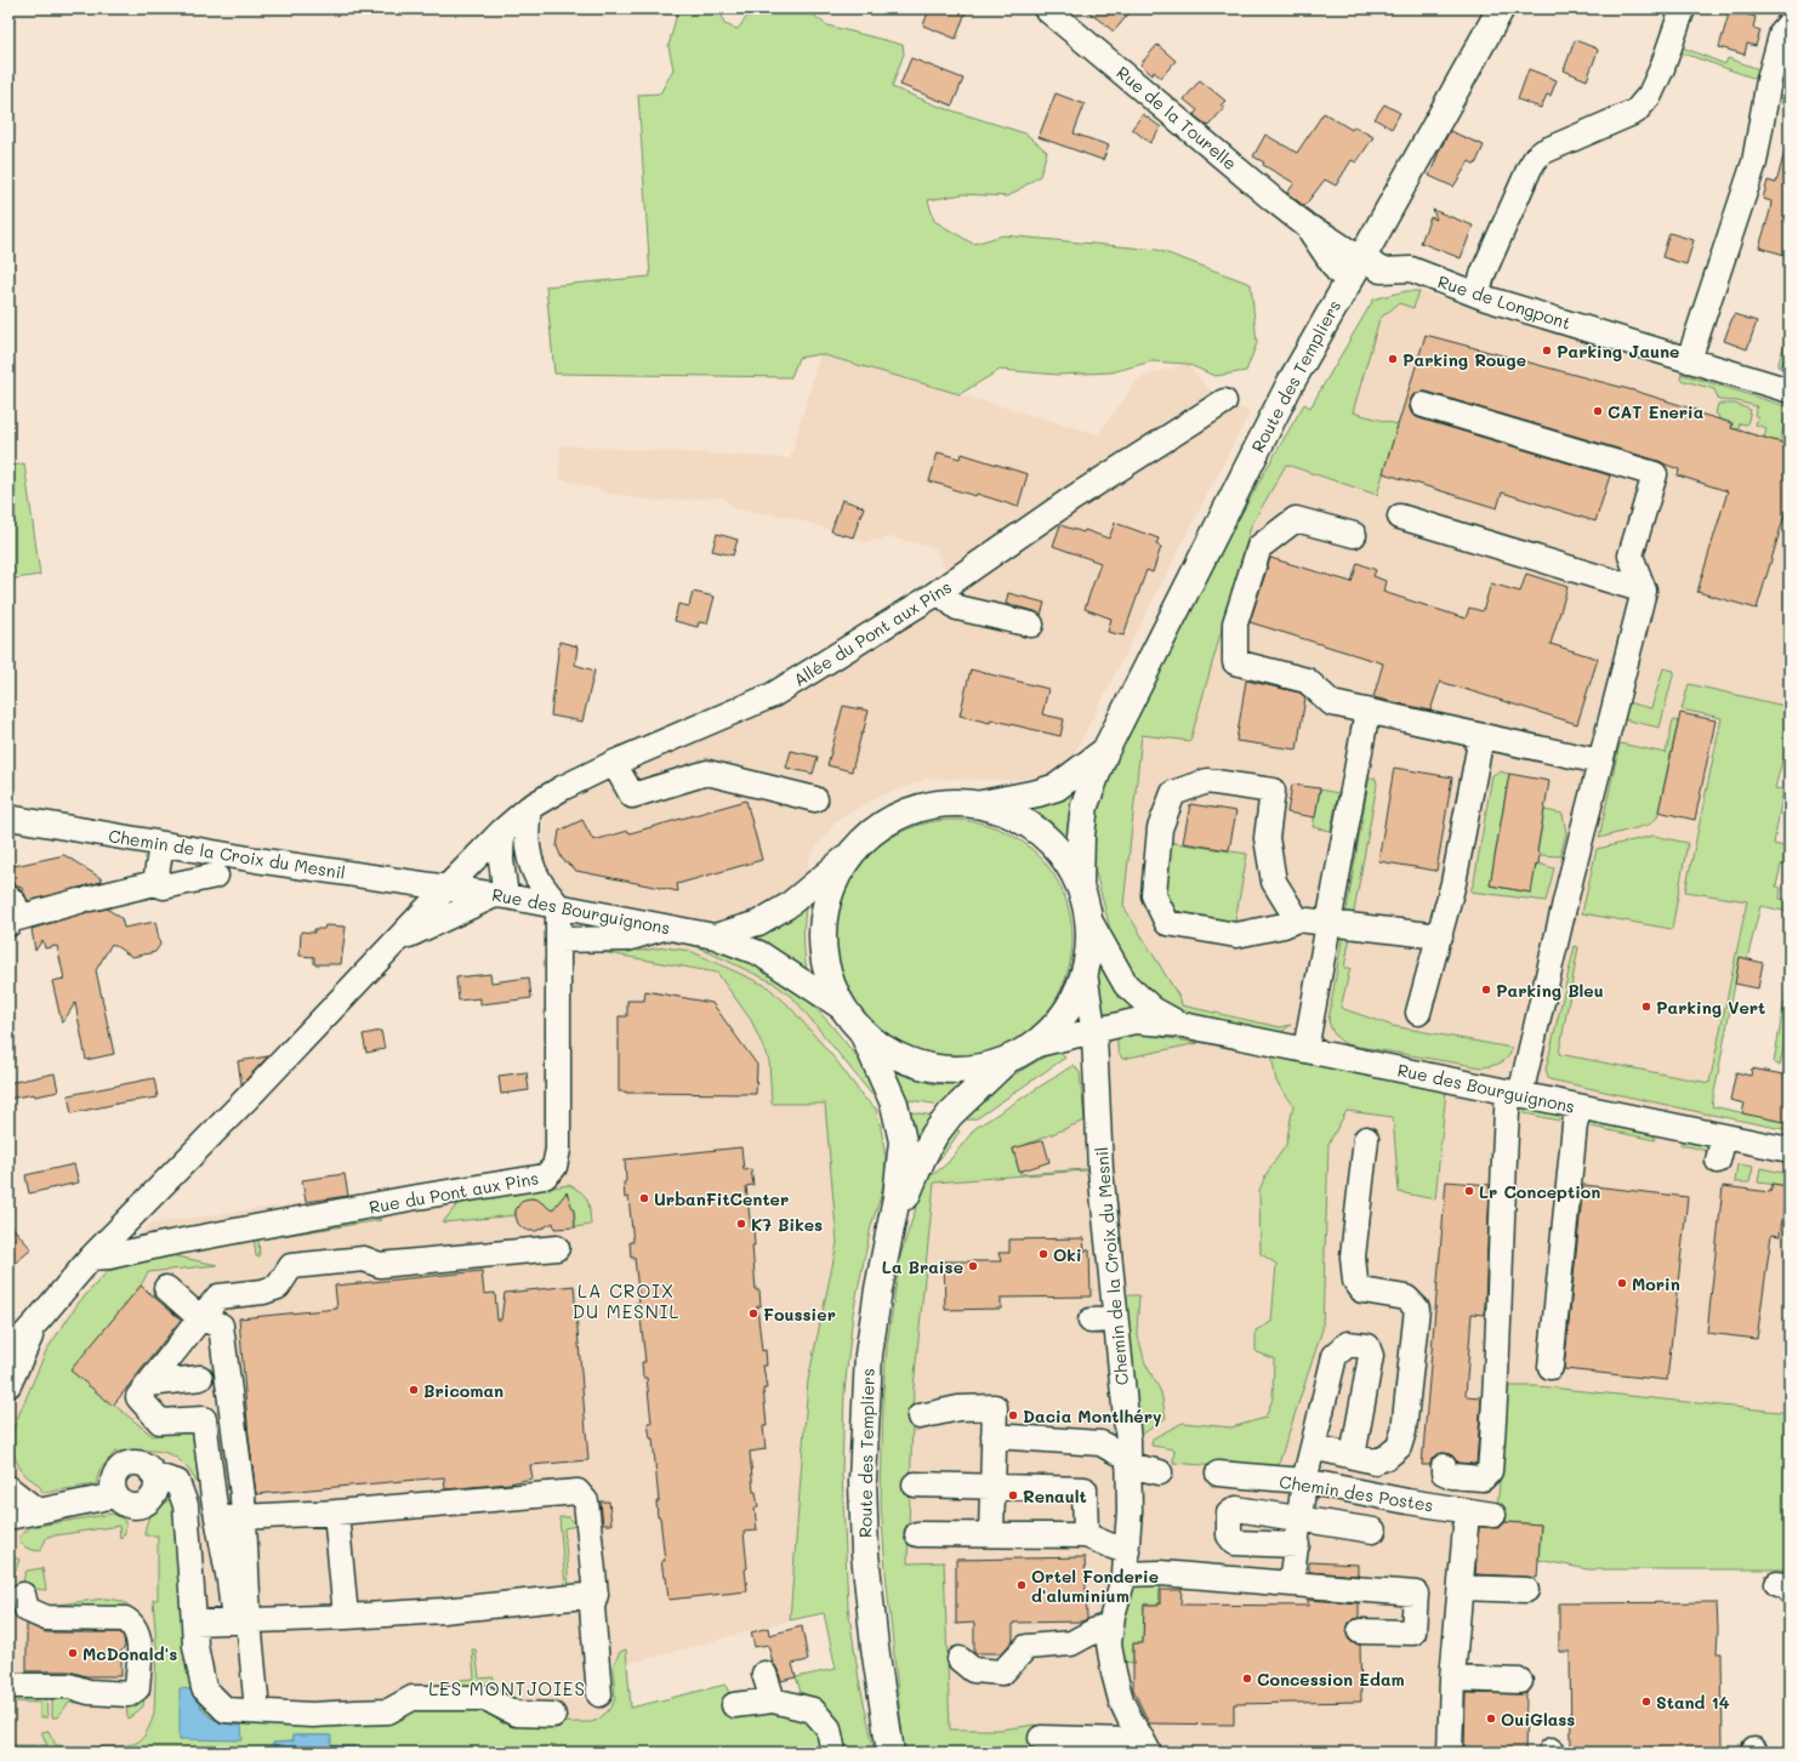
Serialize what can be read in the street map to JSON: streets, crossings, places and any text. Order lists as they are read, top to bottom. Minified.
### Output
{"streets":{"main road":["Route des Templiers"],"street":["Rue de la Tourelle","Rue de Longpont","Allée du Pont aux Pins","Chemin de la Croix du Mesnil","Rue des Bourguignons","Rue du Pont aux Pins","Chemin des Postes"]},"crossings":[["Rue de la Tourelle","Rue de Longpont"],["Rue de la Tourelle","Route des Templiers"],["Rue de Longpont","Route des Templiers"],["Route des Templiers","Rue des Bourguignons"],["Allée du Pont aux Pins","Chemin de la Croix du Mesnil"],["Allée du Pont aux Pins","Rue des Bourguignons"],["Chemin de la Croix du Mesnil","Rue des Bourguignons"],["Rue des Bourguignons","Rue du Pont aux Pins"]],"districts":["LA CROIX DU MESNIL","LES MONTJOIES"],"places":["Parking Jaune","Parking Rouge","CAT Eneria","Parking Bleu","Parking Vert","Lr Conception","UrbanFitCenter","K7 Bikes","Oki","La Braise","Morin","Foussier","Bricoman","Dacia Montlhéry","Renault","Ortel Fonderie d'aluminium","McDonald's","Concession Edam","Stand 14","OuiGlass"]}
